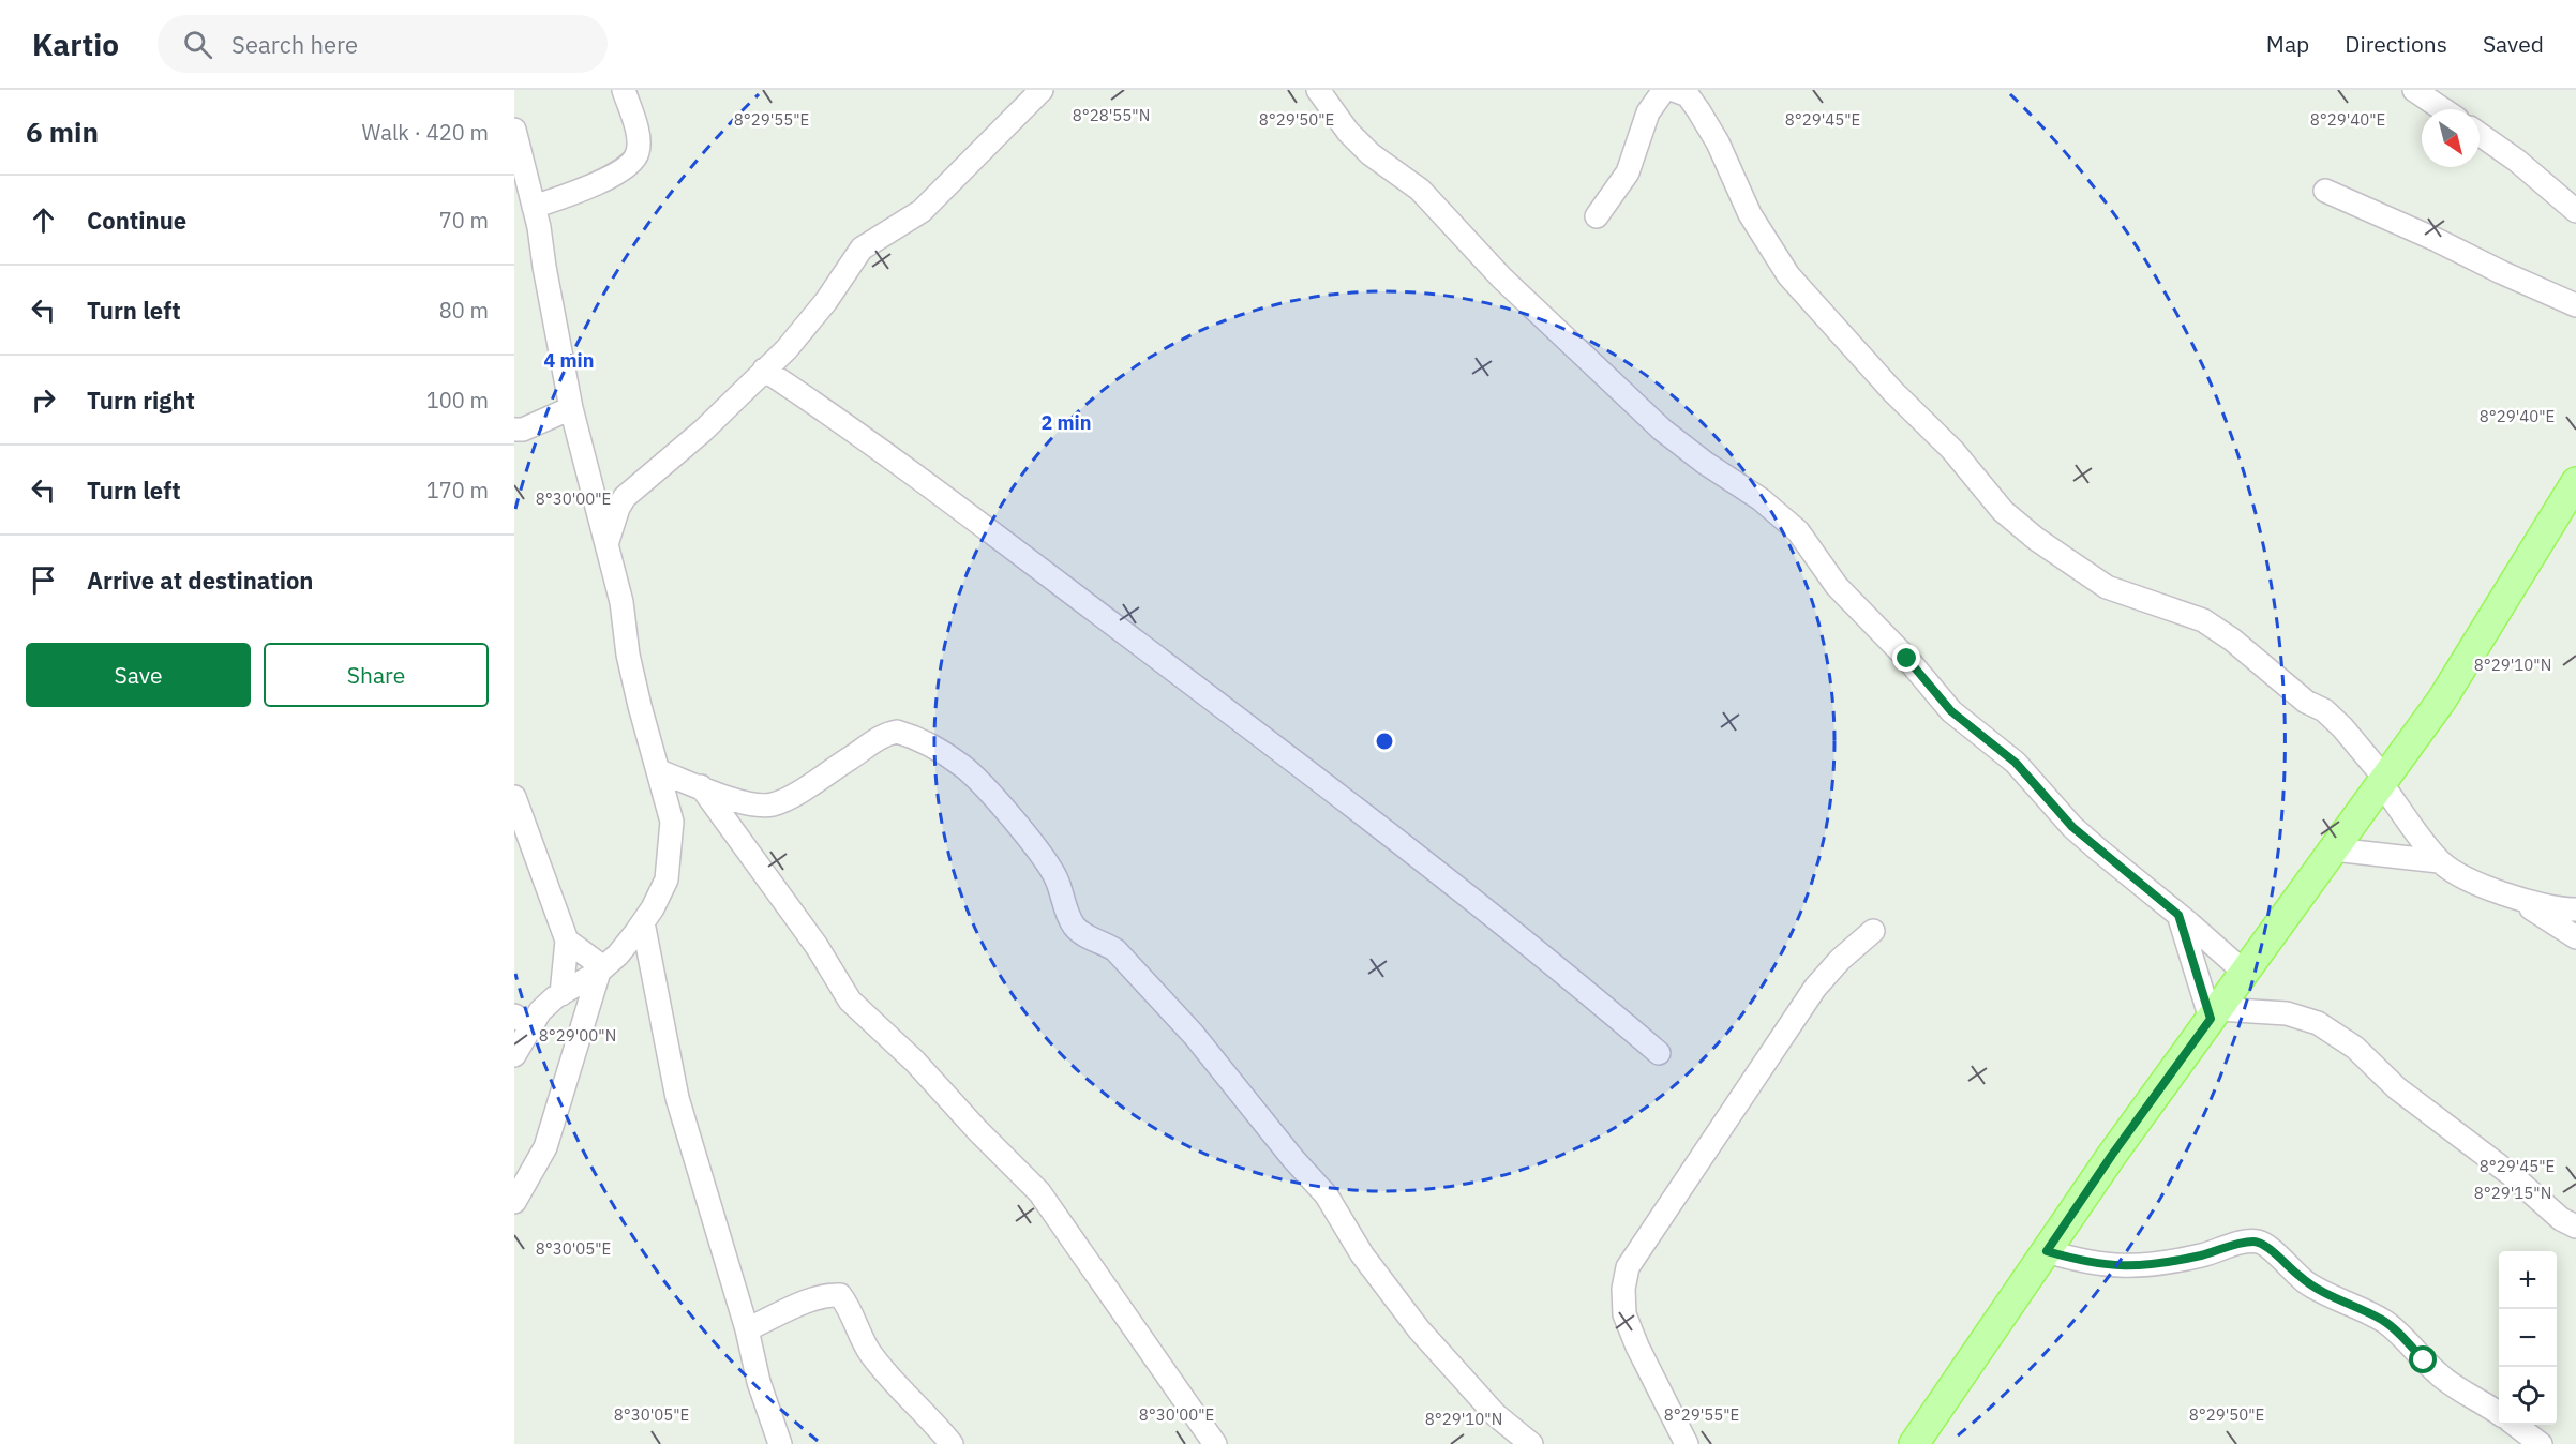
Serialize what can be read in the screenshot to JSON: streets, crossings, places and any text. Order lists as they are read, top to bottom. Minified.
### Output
{"north":"bottom right","page":{"header":"Kartio","search":"Search here","nav":["Map","Directions","Saved"],"heading":["6 min","Walk · 420 m"],"list":[["Continue","70 m"],["Turn left","80 m"],["Turn right","100 m"],["Turn left","170 m"],"Arrive at destination"],"buttons":["Save","Share"],"map_buttons":["+","−"]},"coordinates":["8°28'55\"N","8°29'55\"E","8°29'50\"E","8°29'45\"E","8°29'40\"E","8°30'00\"E","8°29'10\"N","8°29'00\"N","8°29'15\"N","8°30'05\"E"],"rings":["4 min","2 min"]}
